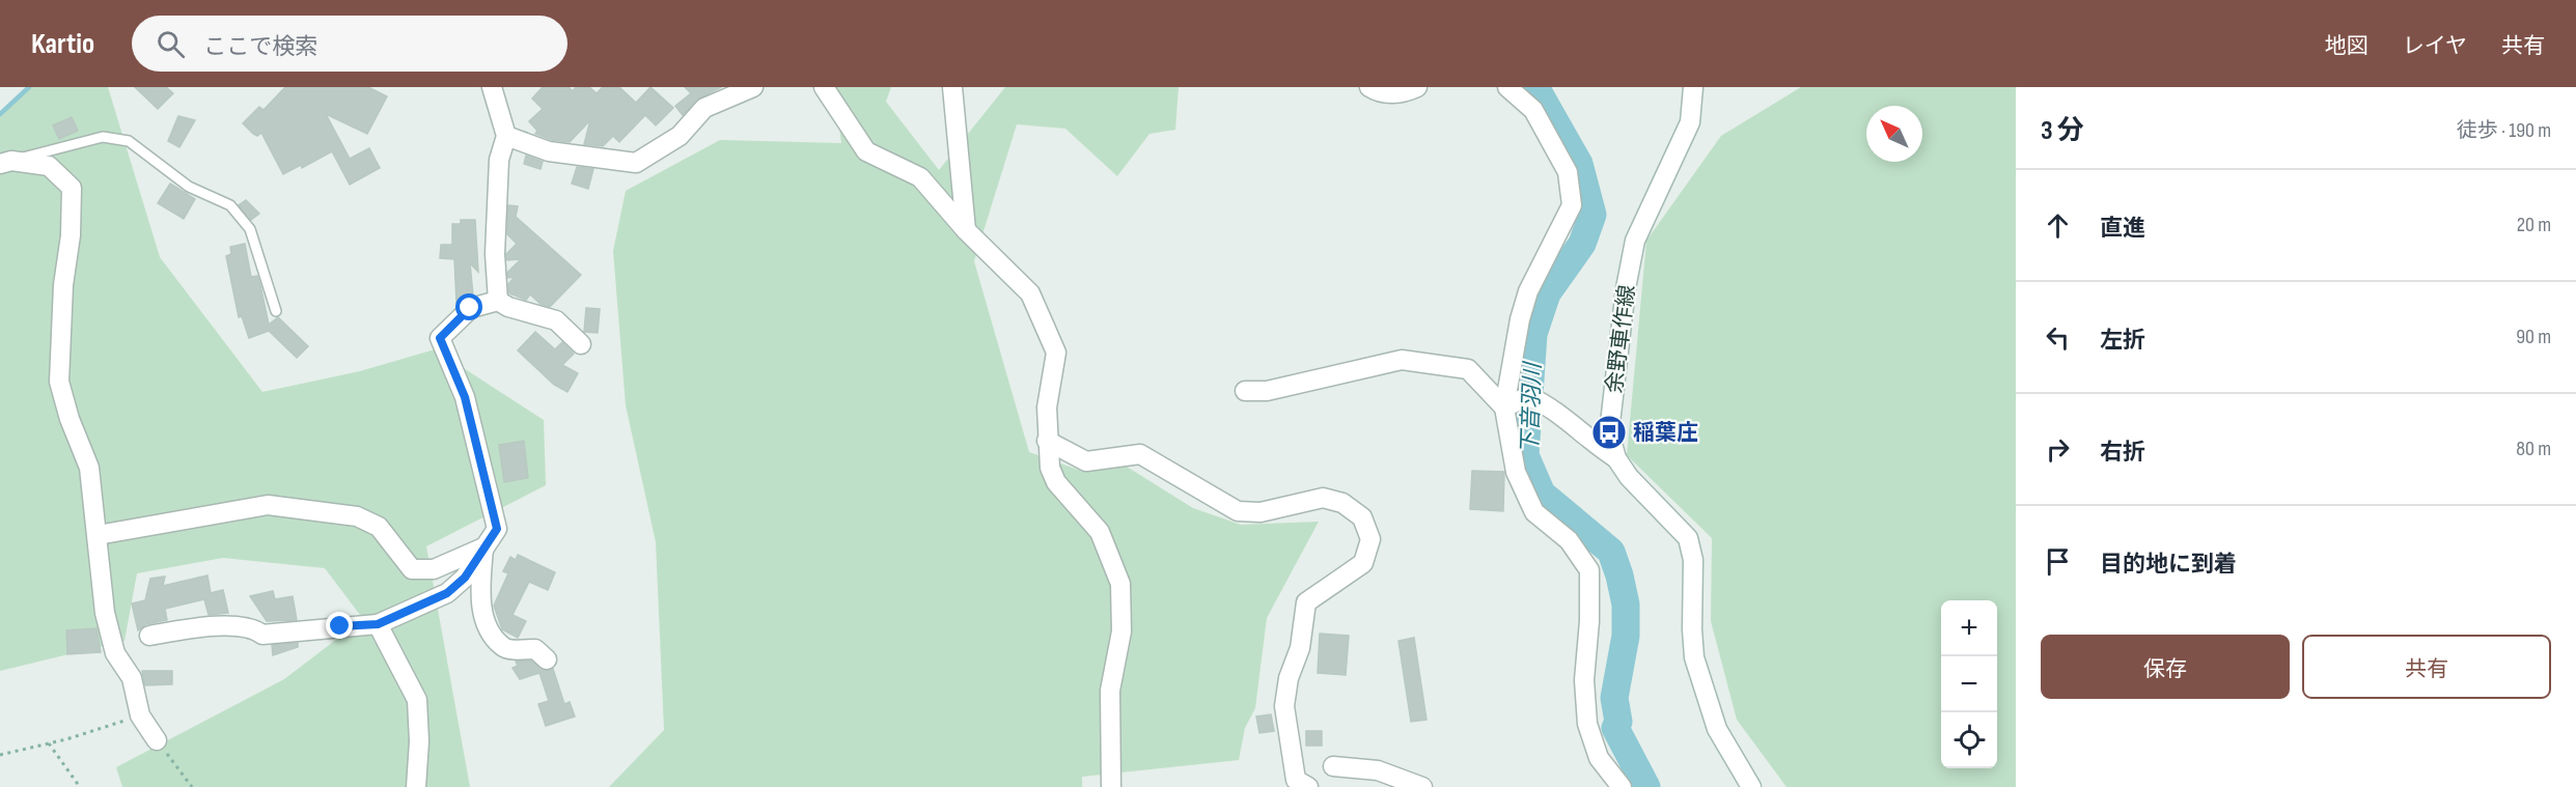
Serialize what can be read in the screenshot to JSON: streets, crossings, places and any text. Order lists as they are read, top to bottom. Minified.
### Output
{"streets":{"street":["余野車作線"]},"water":["下音羽川"],"places":{"bus stop":["稲葉庄"]},"north":"top left","page":{"header":"Kartio","search":"ここで検索","nav":["地図","レイヤ","共有"],"heading":["3 分","徒歩 · 190 m"],"list":[["直進","20 m"],["左折","90 m"],["右折","80 m"],"目的地に到着"],"map_buttons":["+","−"],"buttons":["保存","共有"]}}
